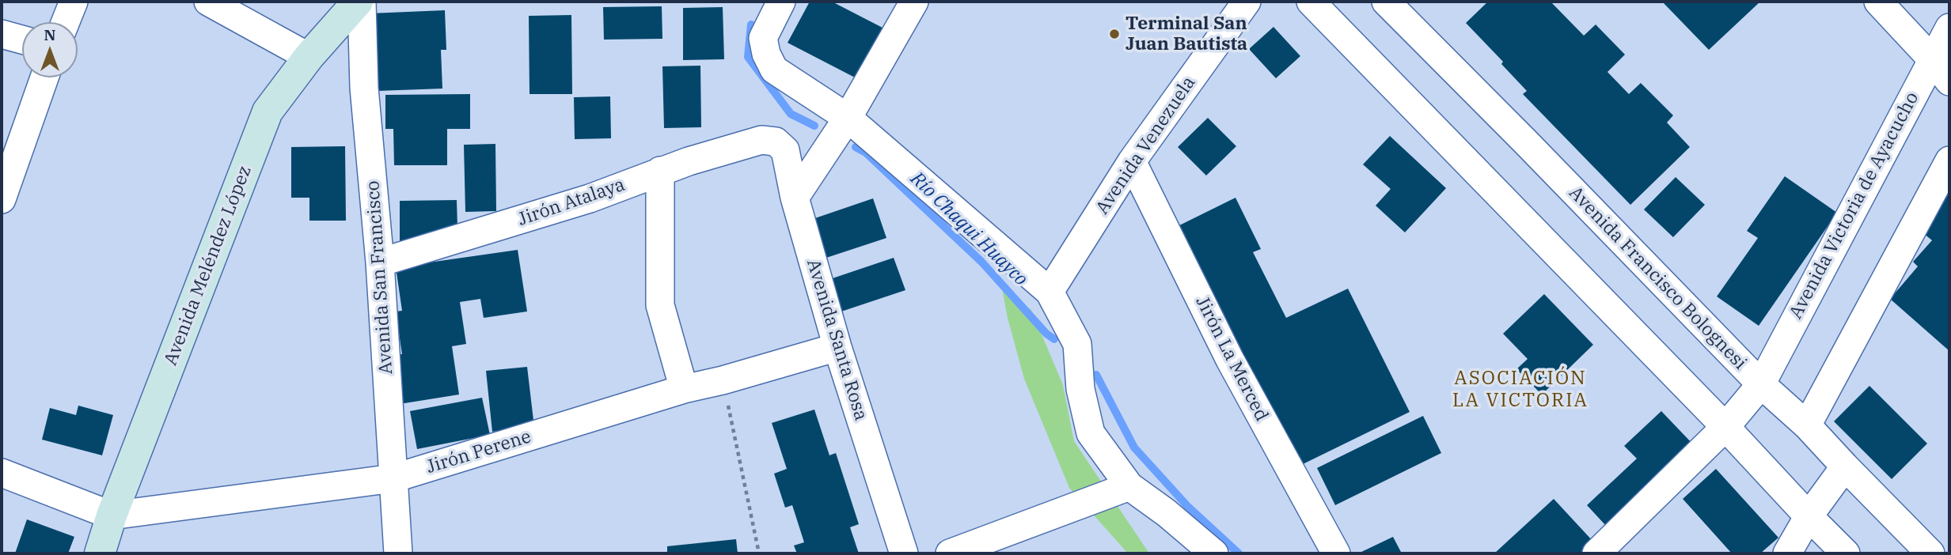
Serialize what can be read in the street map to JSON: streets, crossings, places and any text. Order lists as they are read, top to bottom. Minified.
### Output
{"streets":{"street":["Avenida Venezuela","Jirón Atalaya","Avenida Victoria de Ayacucho","Avenida Meléndez López","Avenida San Francisco","Avenida Francisco Bolognesi","Avenida Santa Rosa","Jirón La Merced","Jirón Perene"]},"crossings":[["Avenida Venezuela","Jirón La Merced"],["Jirón Atalaya","Avenida San Francisco"],["Jirón Atalaya","Avenida Santa Rosa"],["Avenida Victoria de Ayacucho","Avenida Francisco Bolognesi"],["Avenida Meléndez López","Avenida San Francisco"],["Avenida Meléndez López","Jirón Perene"],["Avenida San Francisco","Jirón Perene"],["Avenida Santa Rosa","Jirón Perene"]],"districts":["ASOCIACIÓN LA VICTORIA"],"water":["Río Chaqui Huayco"],"places":["Terminal San Juan Bautista"],"north":"top"}
